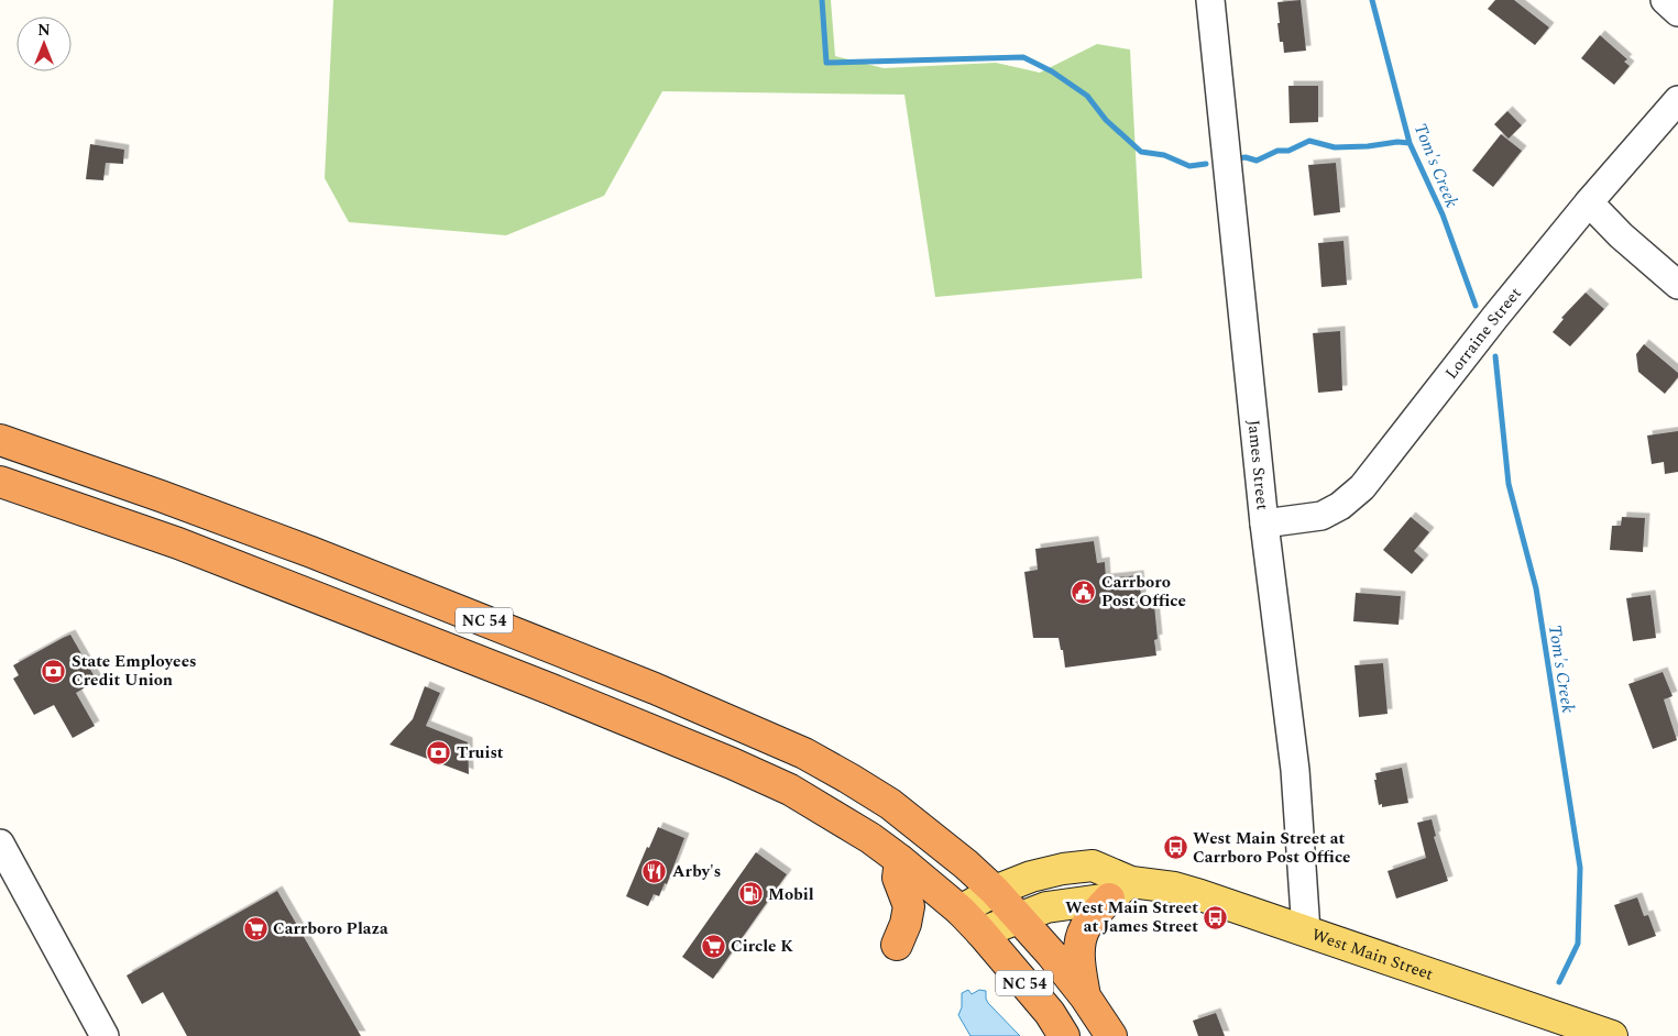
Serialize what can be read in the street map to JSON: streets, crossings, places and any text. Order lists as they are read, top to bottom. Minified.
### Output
{"streets":{"highway":["NC 54"],"main road":["West Main Street"],"street":["Lorraine Street","James Street"]},"crossings":[["Lorraine Street","James Street"],["James Street","West Main Street"],["NC 54","West Main Street"]],"water":["Tom's Creek"],"places":{"public building":["Carrboro Post Office"],"bank":["State Employees Credit Union","Truist"],"bus stop":["West Main Street at Carrboro Post Office","West Main Street at James Street"],"restaurant":["Arby's"],"fuel station":["Mobil"],"supermarket":["Carrboro Plaza","Circle K"]},"north":"top"}
